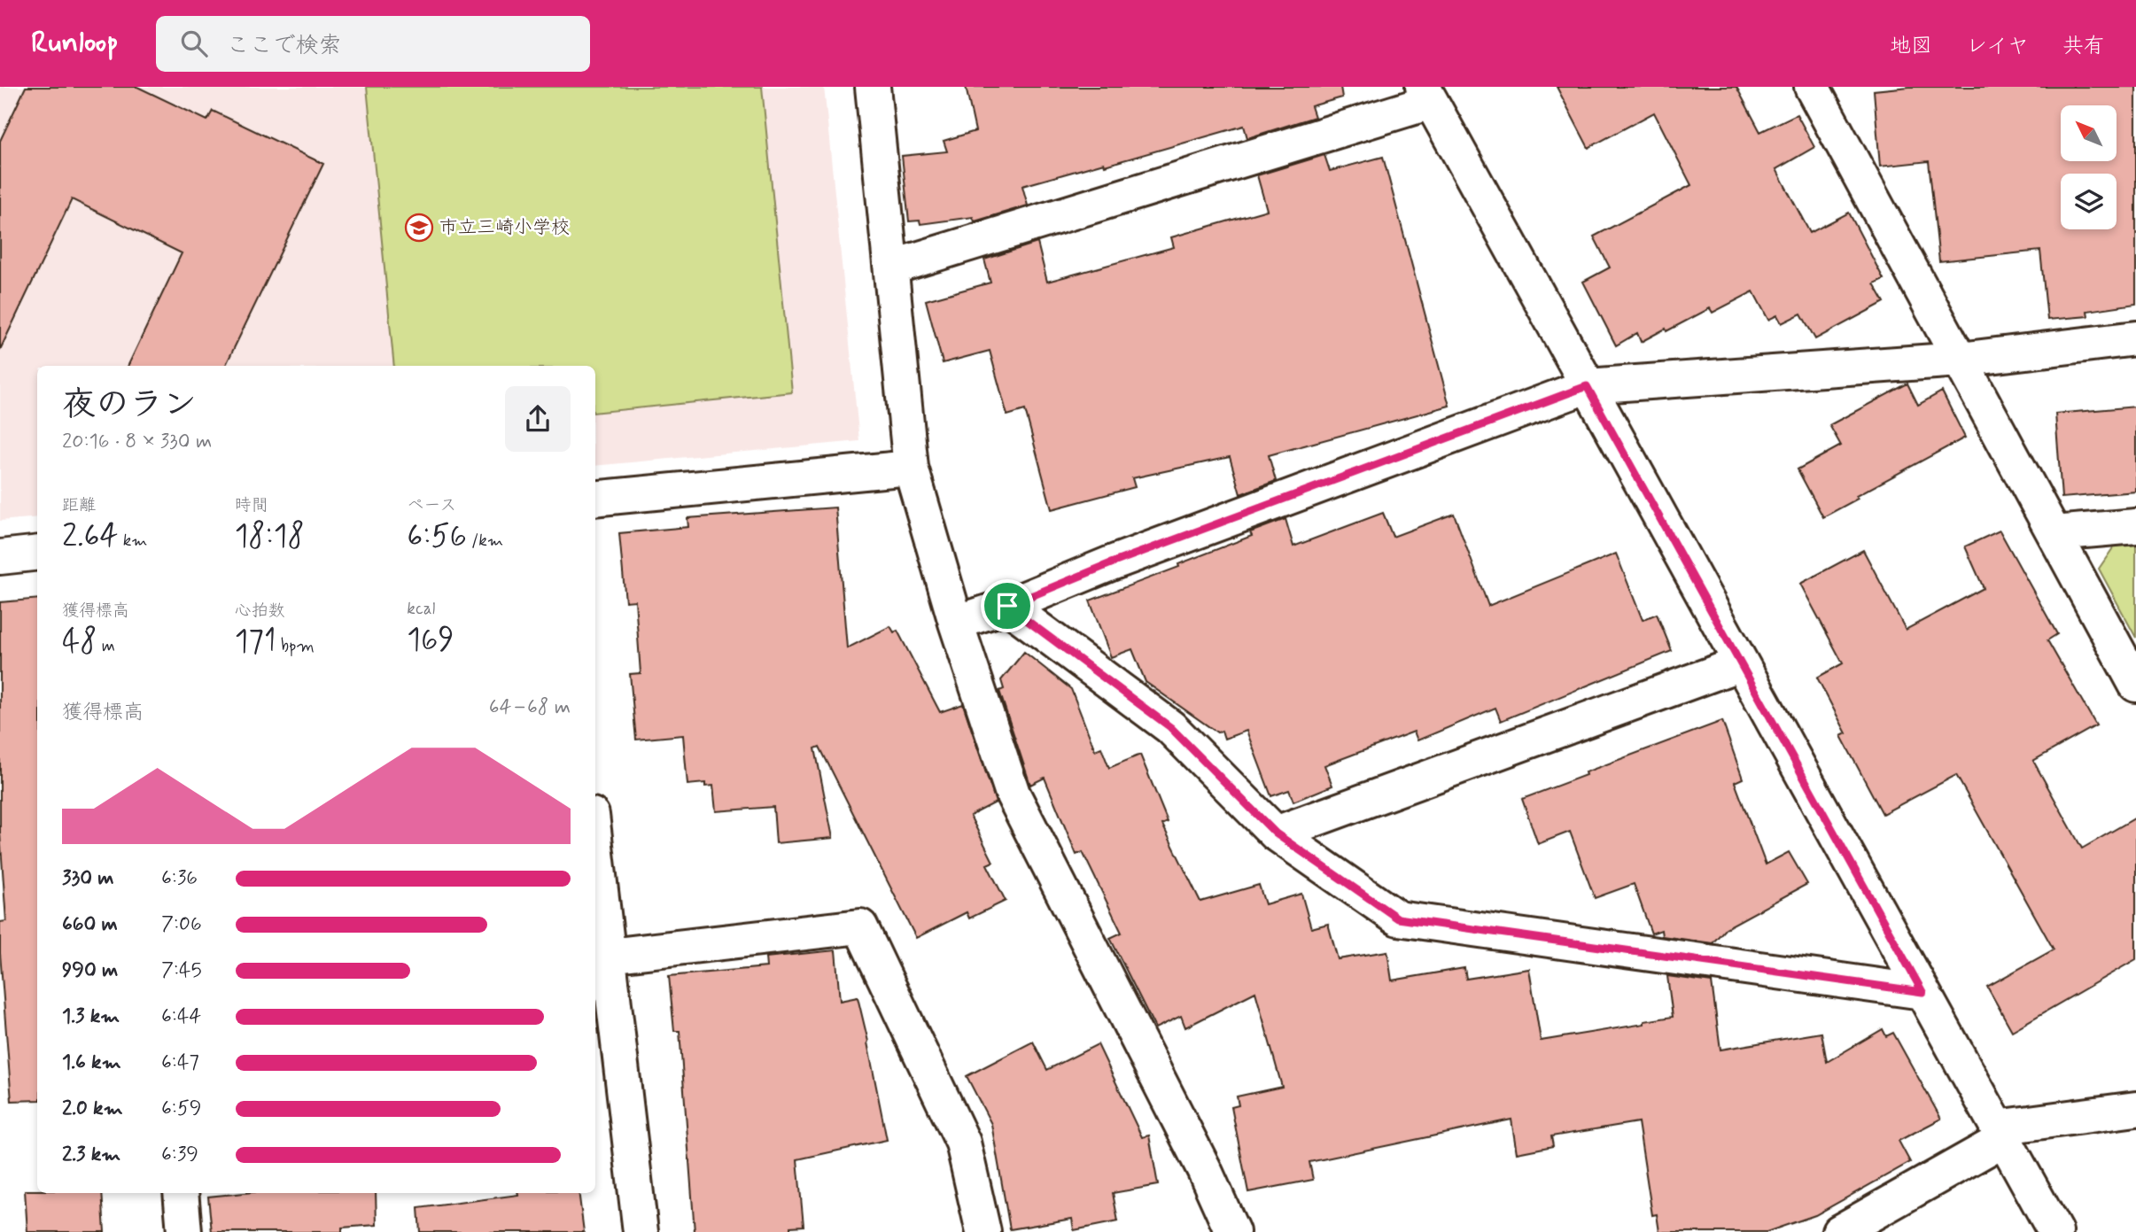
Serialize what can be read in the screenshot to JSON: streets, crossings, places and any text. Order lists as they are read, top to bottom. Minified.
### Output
{"places":{"school or university":["市立三崎小学校"]},"north":"top left","page":{"header":"Runloop","search":"ここで検索","nav":["地図","レイヤ","共有"],"heading":["夜のラン","20:16 · 8 × 330 m"],"stats":[["距離","2.64 km"],["時間","18:18"],["ペース","6:56 /km"],["獲得標高","48 m"],["心拍数","171 bpm"],["kcal","169"]],"chart":["獲得標高","64–68 m"],"list":[{"name":"330 m","note":"6:36"},{"name":"660 m","note":"7:06"},{"name":"990 m","note":"7:45"},{"name":"1.3 km","note":"6:44"},{"name":"1.6 km","note":"6:47"},{"name":"2.0 km","note":"6:59"},{"name":"2.3 km","note":"6:39"}]}}
